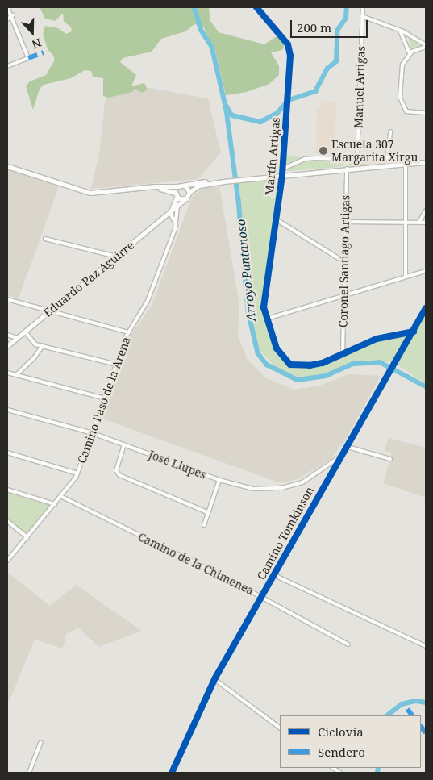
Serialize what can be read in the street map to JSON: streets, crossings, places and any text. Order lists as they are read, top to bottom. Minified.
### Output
{"streets":{"street":["Manuel Artigas","Martín Artigas","Coronel Santiago Artigas","Eduardo Paz Aguirre","Camino Paso de la Arena","José Llupes","Camino Tomkinson","Camino de la Chimenea"]},"crossings":[["Martín Artigas","Coronel Santiago Artigas"],["Martín Artigas","Camino Tomkinson"],["Camino Paso de la Arena","José Llupes"],["Camino Paso de la Arena","Camino de la Chimenea"],["José Llupes","Camino Tomkinson"],["Camino Tomkinson","Camino de la Chimenea"]],"water":["Arroyo Pantanoso"],"places":["Escuela 307 Margarita Xirgu"],"legend":["Ciclovía","Sendero"],"scale_bar":"200 m","north":"bottom"}
